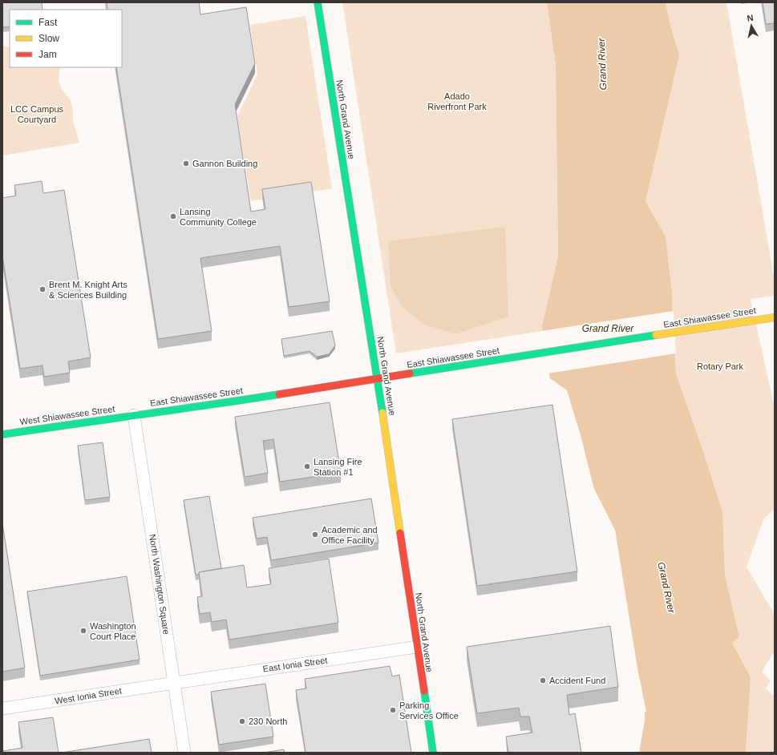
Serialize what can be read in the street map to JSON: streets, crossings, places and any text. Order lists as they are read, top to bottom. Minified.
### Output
{"streets":{"street":["North Grand Avenue","East Shiawassee Street","West Shiawassee Street","North Washington Square","East Ionia Street","West Ionia Street"]},"crossings":[["North Grand Avenue","East Shiawassee Street"],["North Grand Avenue","East Ionia Street"],["East Shiawassee Street","West Shiawassee Street"],["East Shiawassee Street","North Washington Square"],["West Shiawassee Street","North Washington Square"],["North Washington Square","East Ionia Street"],["North Washington Square","West Ionia Street"],["East Ionia Street","West Ionia Street"]],"water":["Grand River"],"parks":["Adado Riverfront Park","LCC Campus Courtyard","Rotary Park"],"places":["Gannon Building","Lansing Community College","Brent M. Knight Arts & Sciences Building","Lansing Fire Station #1","Academic and Office Facility","Washington Court Place","Accident Fund","Parking Services Office","230 North"],"legend":["Fast","Slow","Jam"],"north":"top"}
